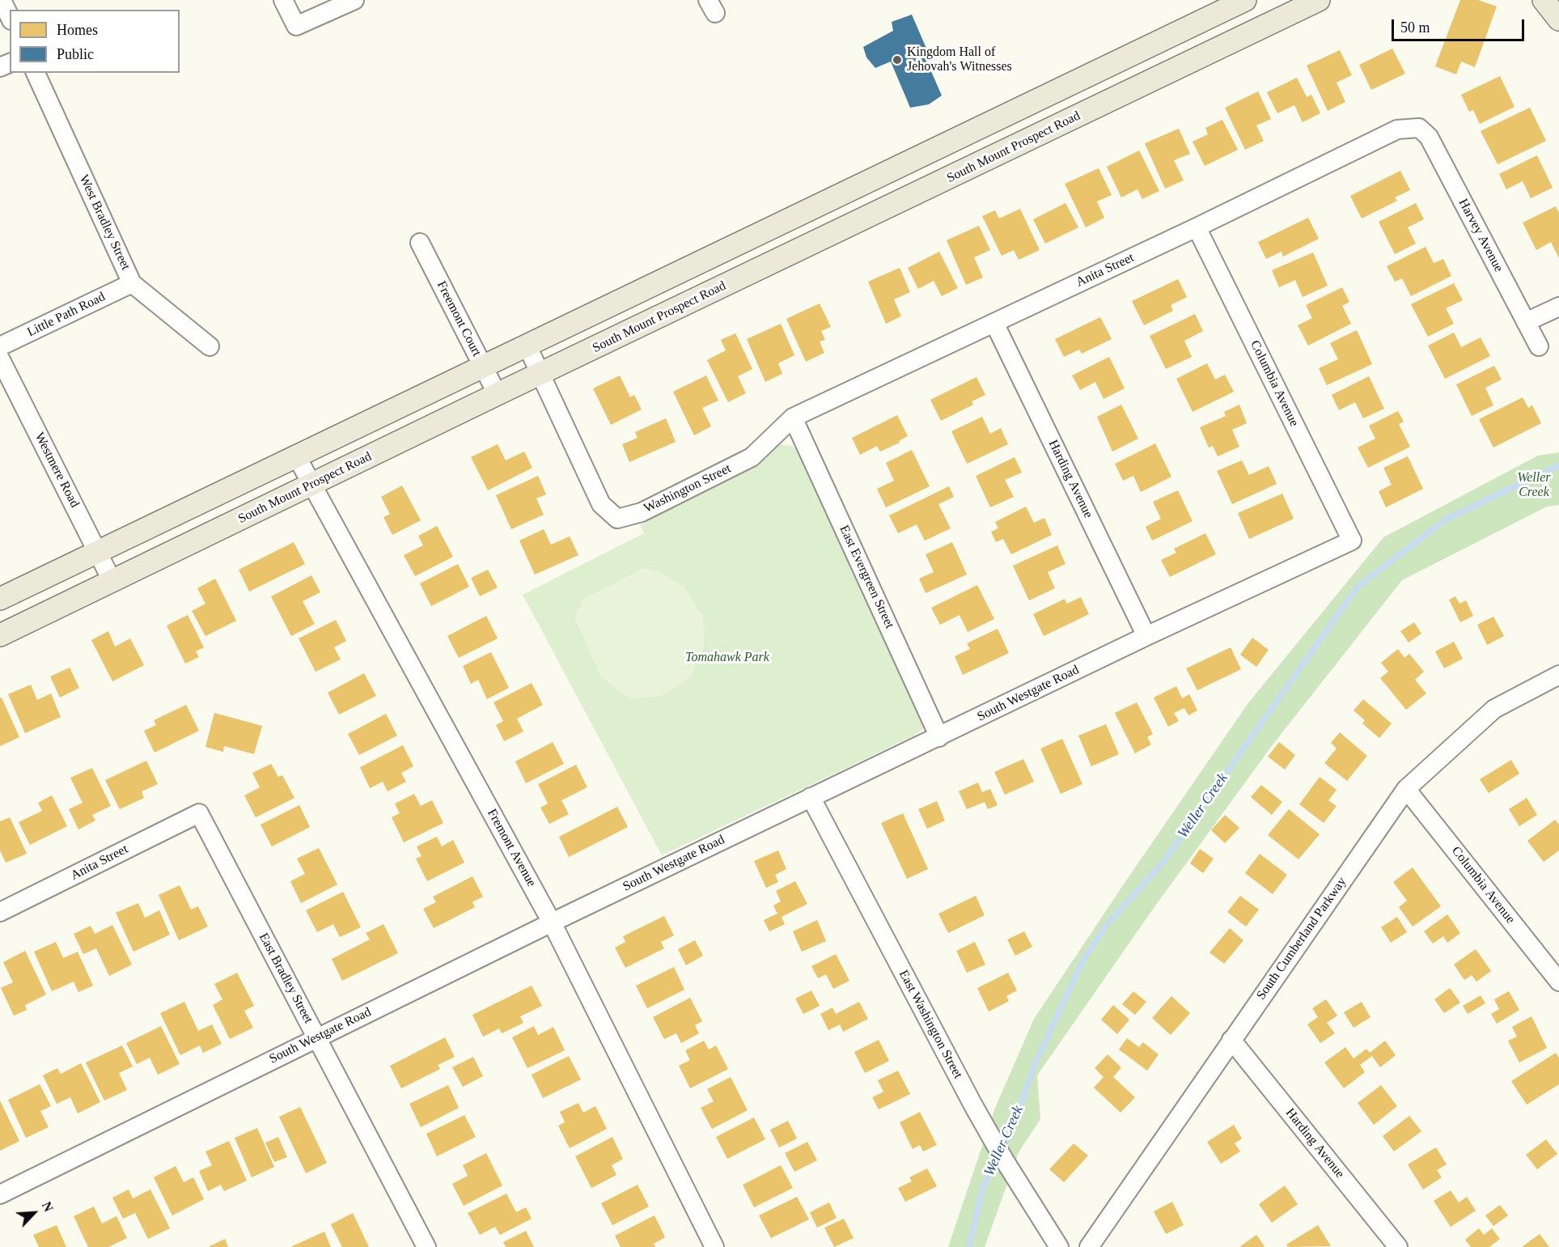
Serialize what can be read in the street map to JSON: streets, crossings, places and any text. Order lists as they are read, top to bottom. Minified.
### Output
{"streets":{"main road":["South Mount Prospect Road"],"street":["West Bradley Street","Harvey Avenue","Anita Street","Little Path Road","Freemont Court","Columbia Avenue","Westmere Road","Harding Avenue","Washington Street","East Evergreen Street","South Westgate Road","Fremont Avenue","South Cumberland Parkway","East Bradley Street","East Washington Street"]},"crossings":[["South Mount Prospect Road","Freemont Court"],["South Mount Prospect Road","Westmere Road"],["South Mount Prospect Road","Washington Street"],["South Mount Prospect Road","Fremont Avenue"],["West Bradley Street","Little Path Road"],["Harvey Avenue","Anita Street"],["Anita Street","Columbia Avenue"],["Anita Street","Harding Avenue"],["Anita Street","Washington Street"],["Anita Street","East Evergreen Street"],["Anita Street","East Bradley Street"],["Columbia Avenue","South Westgate Road"],["Columbia Avenue","South Cumberland Parkway"],["Harding Avenue","South Westgate Road"],["Harding Avenue","South Cumberland Parkway"],["Washington Street","East Evergreen Street"],["East Evergreen Street","South Westgate Road"],["South Westgate Road","Fremont Avenue"],["South Westgate Road","East Bradley Street"],["South Westgate Road","East Washington Street"]],"water":["Weller Creek"],"parks":["Weller Creek","Tomahawk Park"],"places":["Kingdom Hall of Jehovah's Witnesses"],"legend":["Homes","Public"],"scale_bar":"50 m","north":"top right"}
